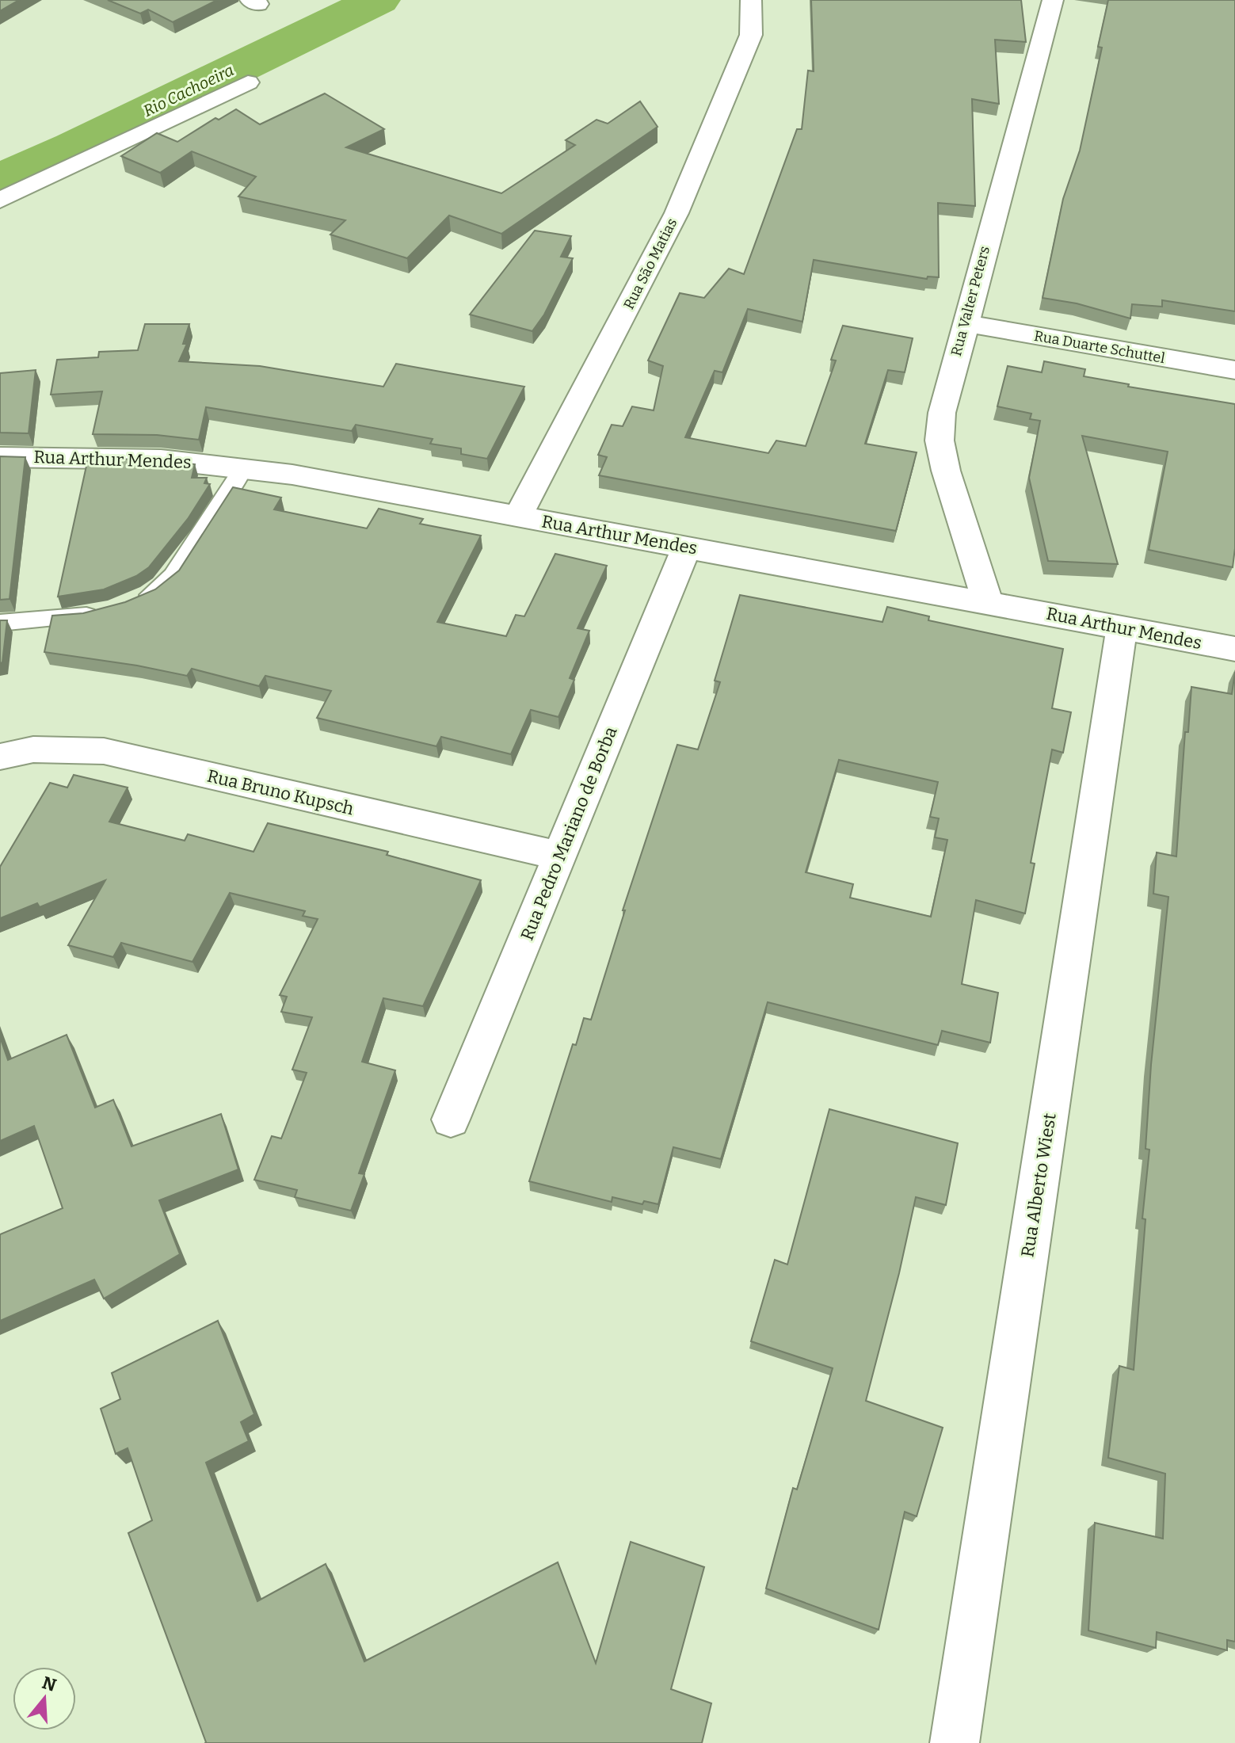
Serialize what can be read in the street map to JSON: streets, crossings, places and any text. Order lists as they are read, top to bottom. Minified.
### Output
{"streets":{"street":["Rua São Matias","Rua Valter Peters","Rua Duarte Schuttel","Rua Arthur Mendes","Rua Bruno Kupsch","Rua Pedro Mariano de Borba","Rua Alberto Wiest"]},"crossings":[["Rua São Matias","Rua Arthur Mendes"],["Rua Valter Peters","Rua Duarte Schuttel"],["Rua Valter Peters","Rua Arthur Mendes"],["Rua Arthur Mendes","Rua Pedro Mariano de Borba"],["Rua Arthur Mendes","Rua Alberto Wiest"],["Rua Bruno Kupsch","Rua Pedro Mariano de Borba"]],"water":["Rio Cachoeira"],"north":"top"}
